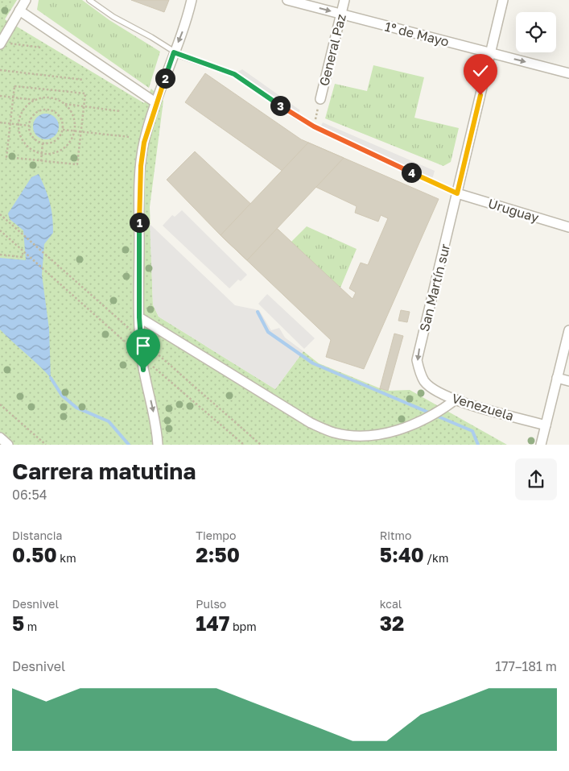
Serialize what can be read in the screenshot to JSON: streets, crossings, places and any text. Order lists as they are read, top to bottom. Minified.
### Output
{"streets":{"street":["1º de Mayo","General Paz","Uruguay","San Martín sur","Venezuela"]},"crossings":[["1º de Mayo","General Paz"],["1º de Mayo","San Martín sur"],["Uruguay","San Martín sur"],["San Martín sur","Venezuela"]],"one_way":["1º de Mayo","San Martín sur"],"page":{"pins":["2","3","4","1"],"heading":["Carrera matutina","06:54"],"stats":[["Distancia","0.50 km"],["Tiempo","2:50"],["Ritmo","5:40 /km"],["Desnivel","5 m"],["Pulso","147 bpm"],["kcal","32"]],"chart":["Desnivel","177–181 m"]}}
